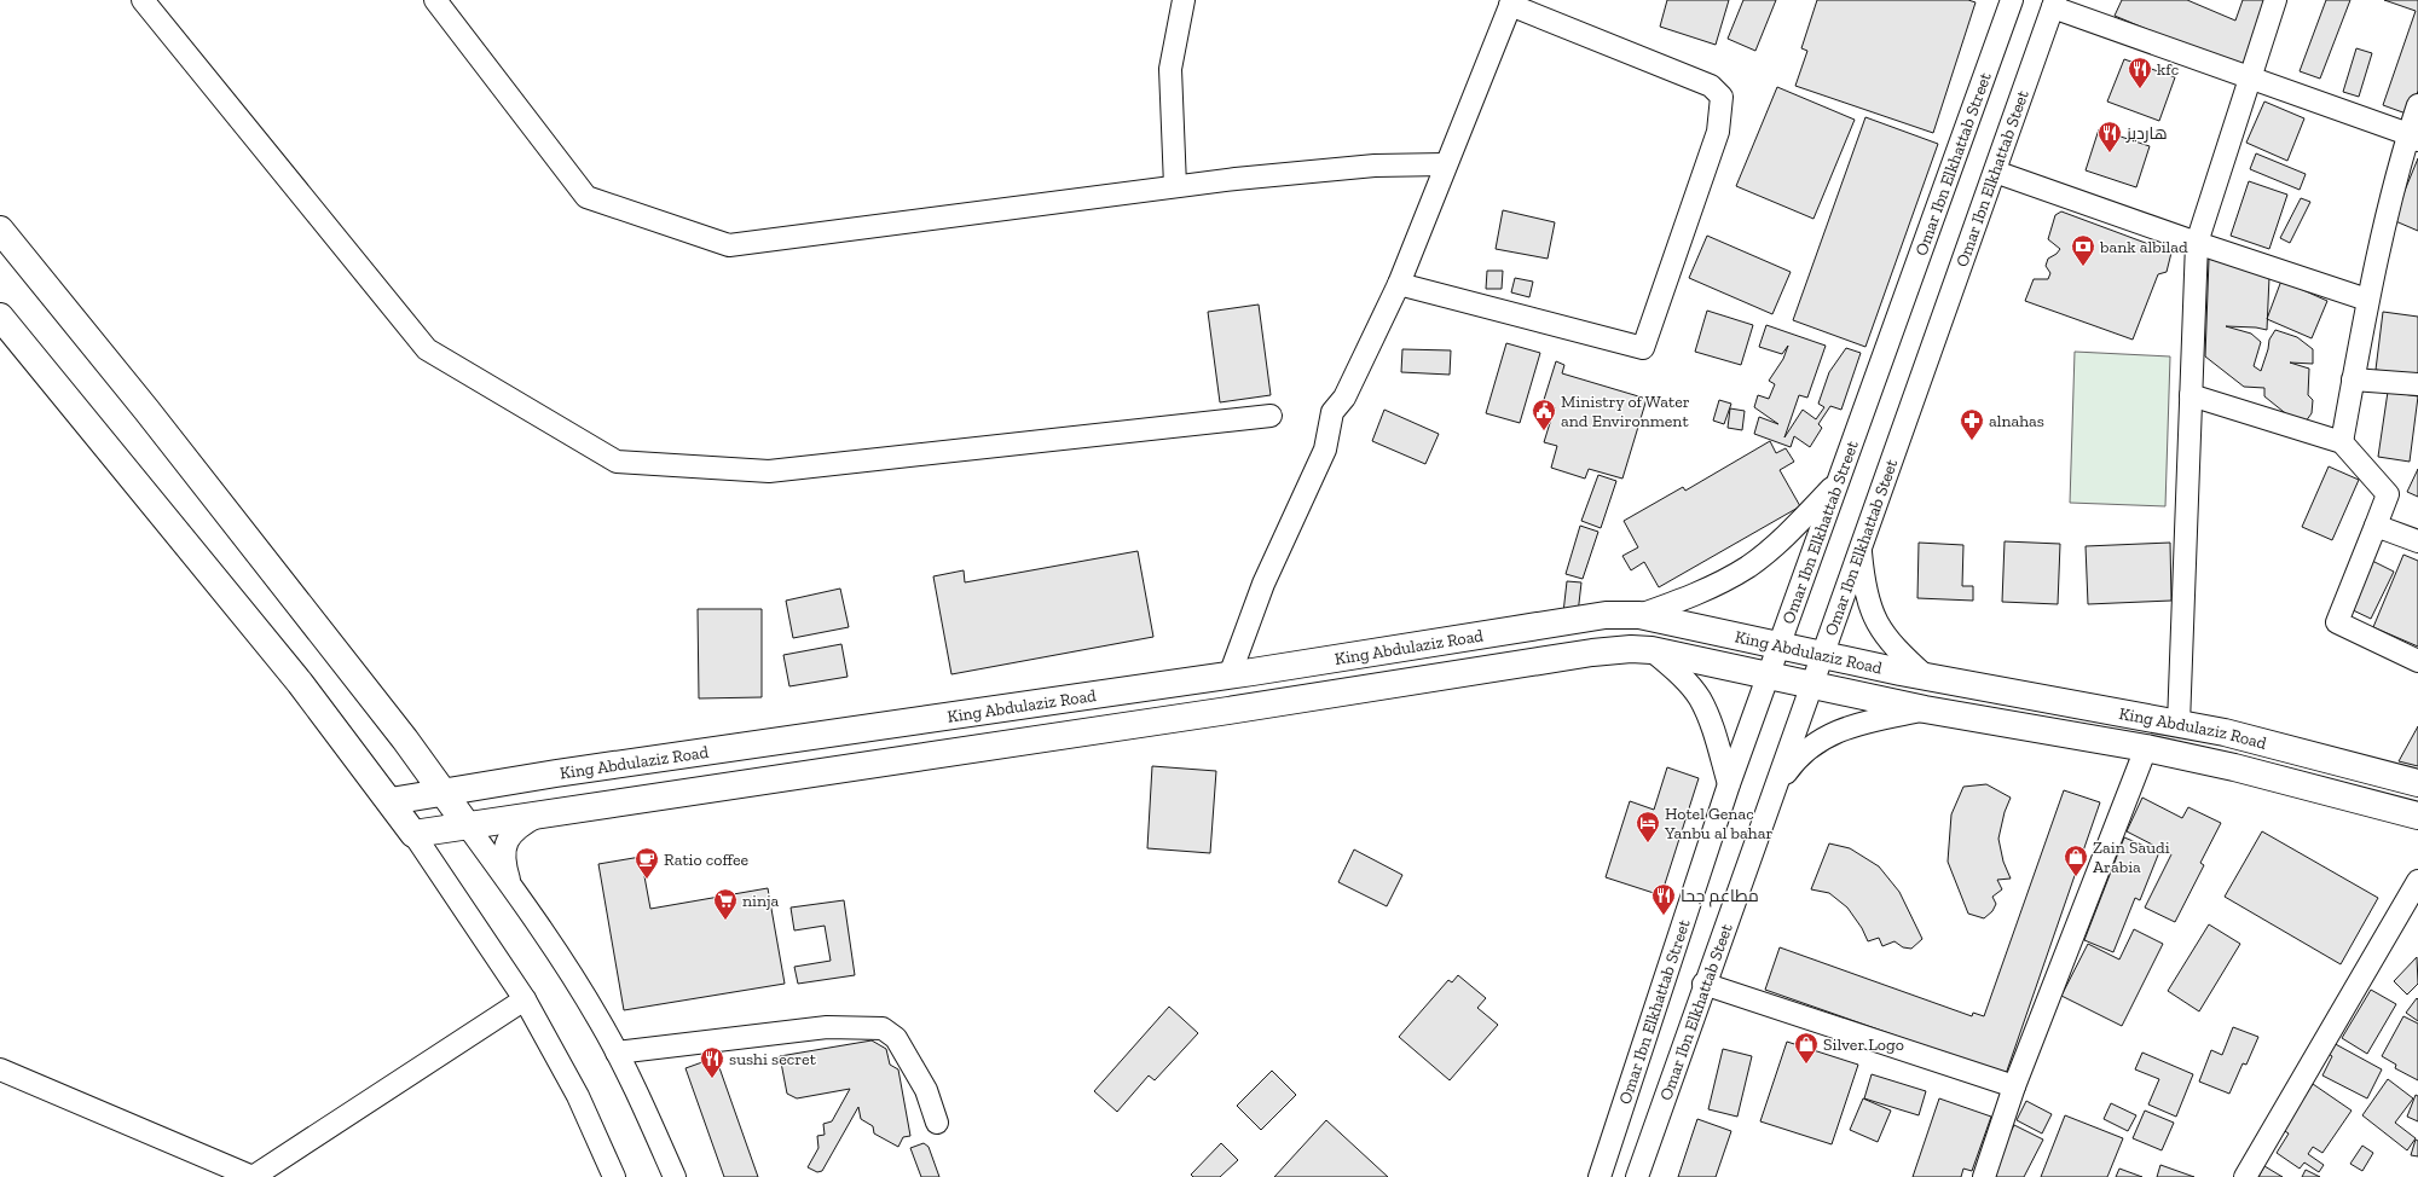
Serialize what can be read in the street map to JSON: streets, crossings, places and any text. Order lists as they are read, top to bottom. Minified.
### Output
{"streets":{"main road":["King Abdulaziz Road"],"street":["Omar Ibn Elkhattab Street","Omar Ibn Elkhattab Steet"]},"crossings":[["Omar Ibn Elkhattab Street","King Abdulaziz Road"],["Omar Ibn Elkhattab Steet","King Abdulaziz Road"]],"places":{"restaurant":["kfc","هارديز","مطاعم جحا","sushi secret"],"bank":["bank albilad"],"public building":["Ministry of Water and Environment"],"pharmacy":["alnahas"],"hotel":["Hotel Genac Yanbu al bahar"],"shop":["Zain Saudi Arabia","Silver Logo"],"cafe":["Ratio coffee"],"supermarket":["ninja"]}}
